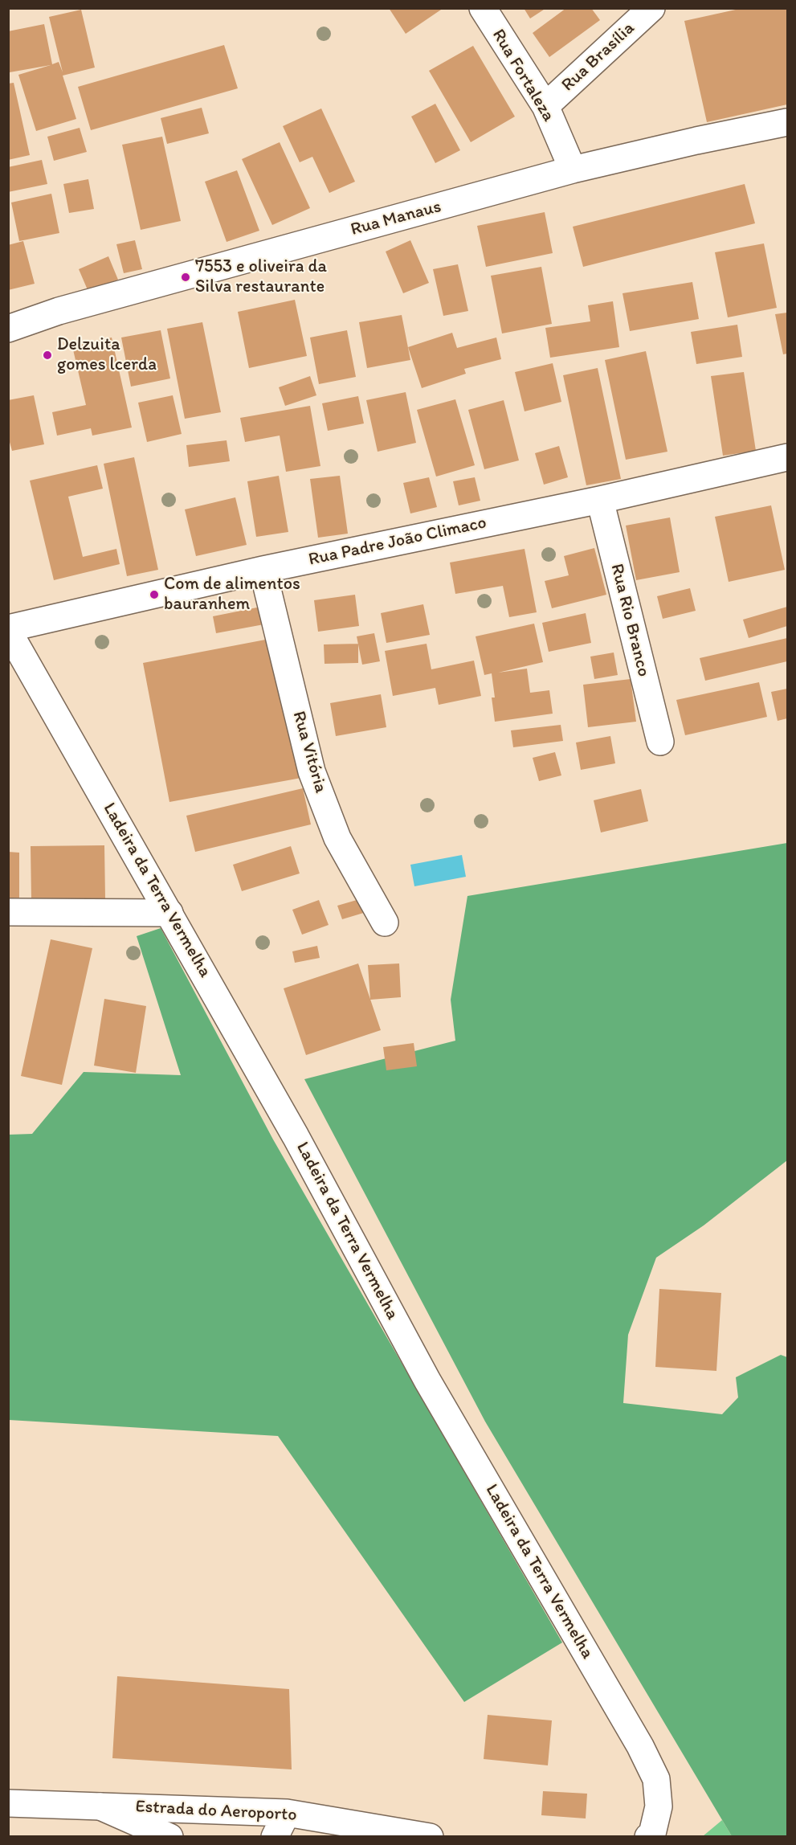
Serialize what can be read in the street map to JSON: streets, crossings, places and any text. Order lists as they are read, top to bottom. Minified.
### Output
{"streets":{"street":["Rua Brasília","Rua Fortaleza","Rua Manaus","Rua Padre João Climaco","Rua Rio Branco","Rua Vitória","Ladeira da Terra Vermelha","Estrada do Aeroporto"]},"crossings":[["Rua Brasília","Rua Fortaleza"],["Rua Fortaleza","Rua Manaus"],["Rua Padre João Climaco","Rua Rio Branco"],["Rua Padre João Climaco","Rua Vitória"],["Rua Padre João Climaco","Ladeira da Terra Vermelha"]],"places":["7553 e oliveira da Silva restaurante","Delzuita gomes lcerda","Com de alimentos bauranhem"]}
